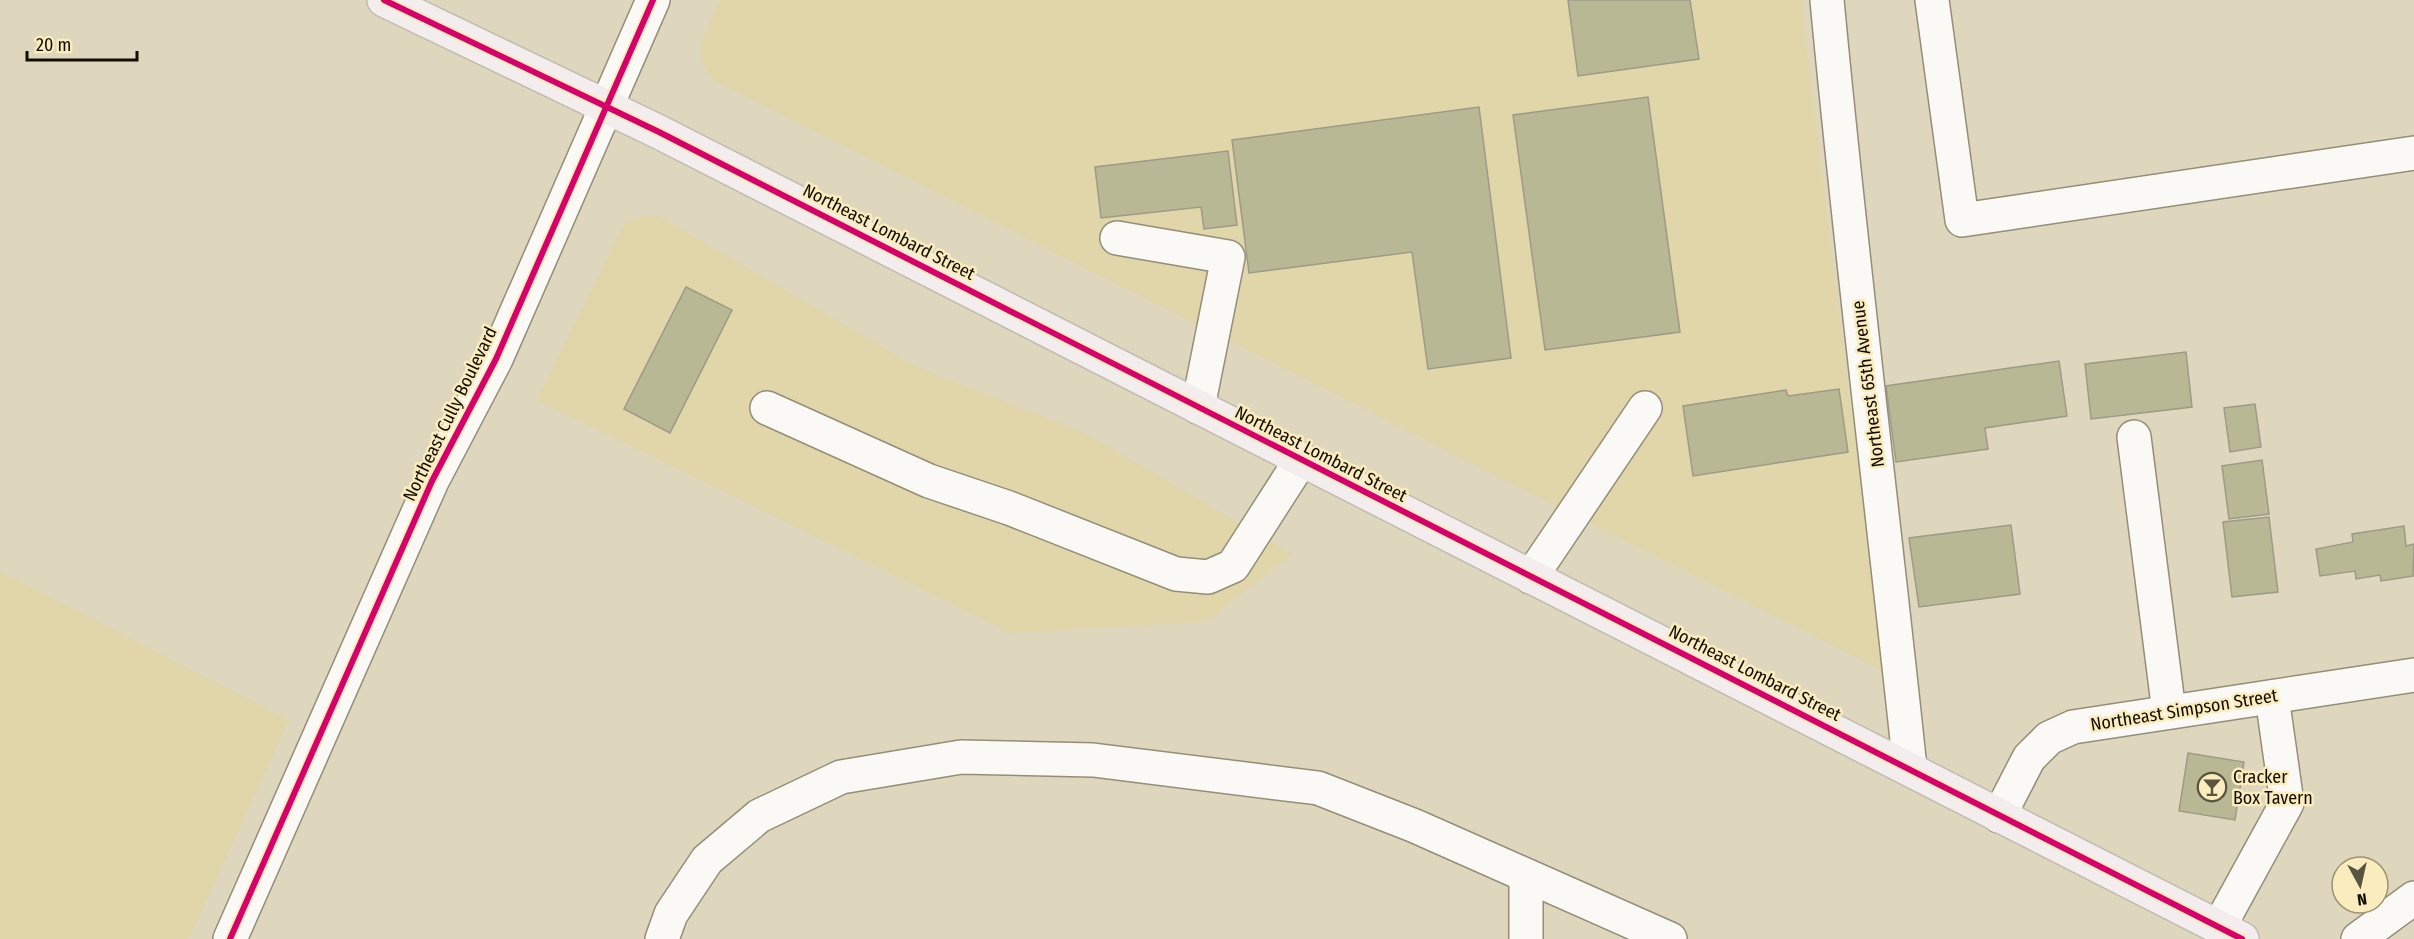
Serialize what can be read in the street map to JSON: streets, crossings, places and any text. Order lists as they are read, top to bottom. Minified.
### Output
{"streets":{"main road":["Northeast Lombard Street"],"street":["Northeast 65th Avenue","Northeast Cully Boulevard","Northeast Simpson Street"]},"crossings":[["Northeast Lombard Street","Northeast 65th Avenue"],["Northeast Lombard Street","Northeast Cully Boulevard"],["Northeast Lombard Street","Northeast Simpson Street"]],"places":{"bar":["Cracker Box Tavern"]},"scale_bar":"20 m","north":"bottom"}
